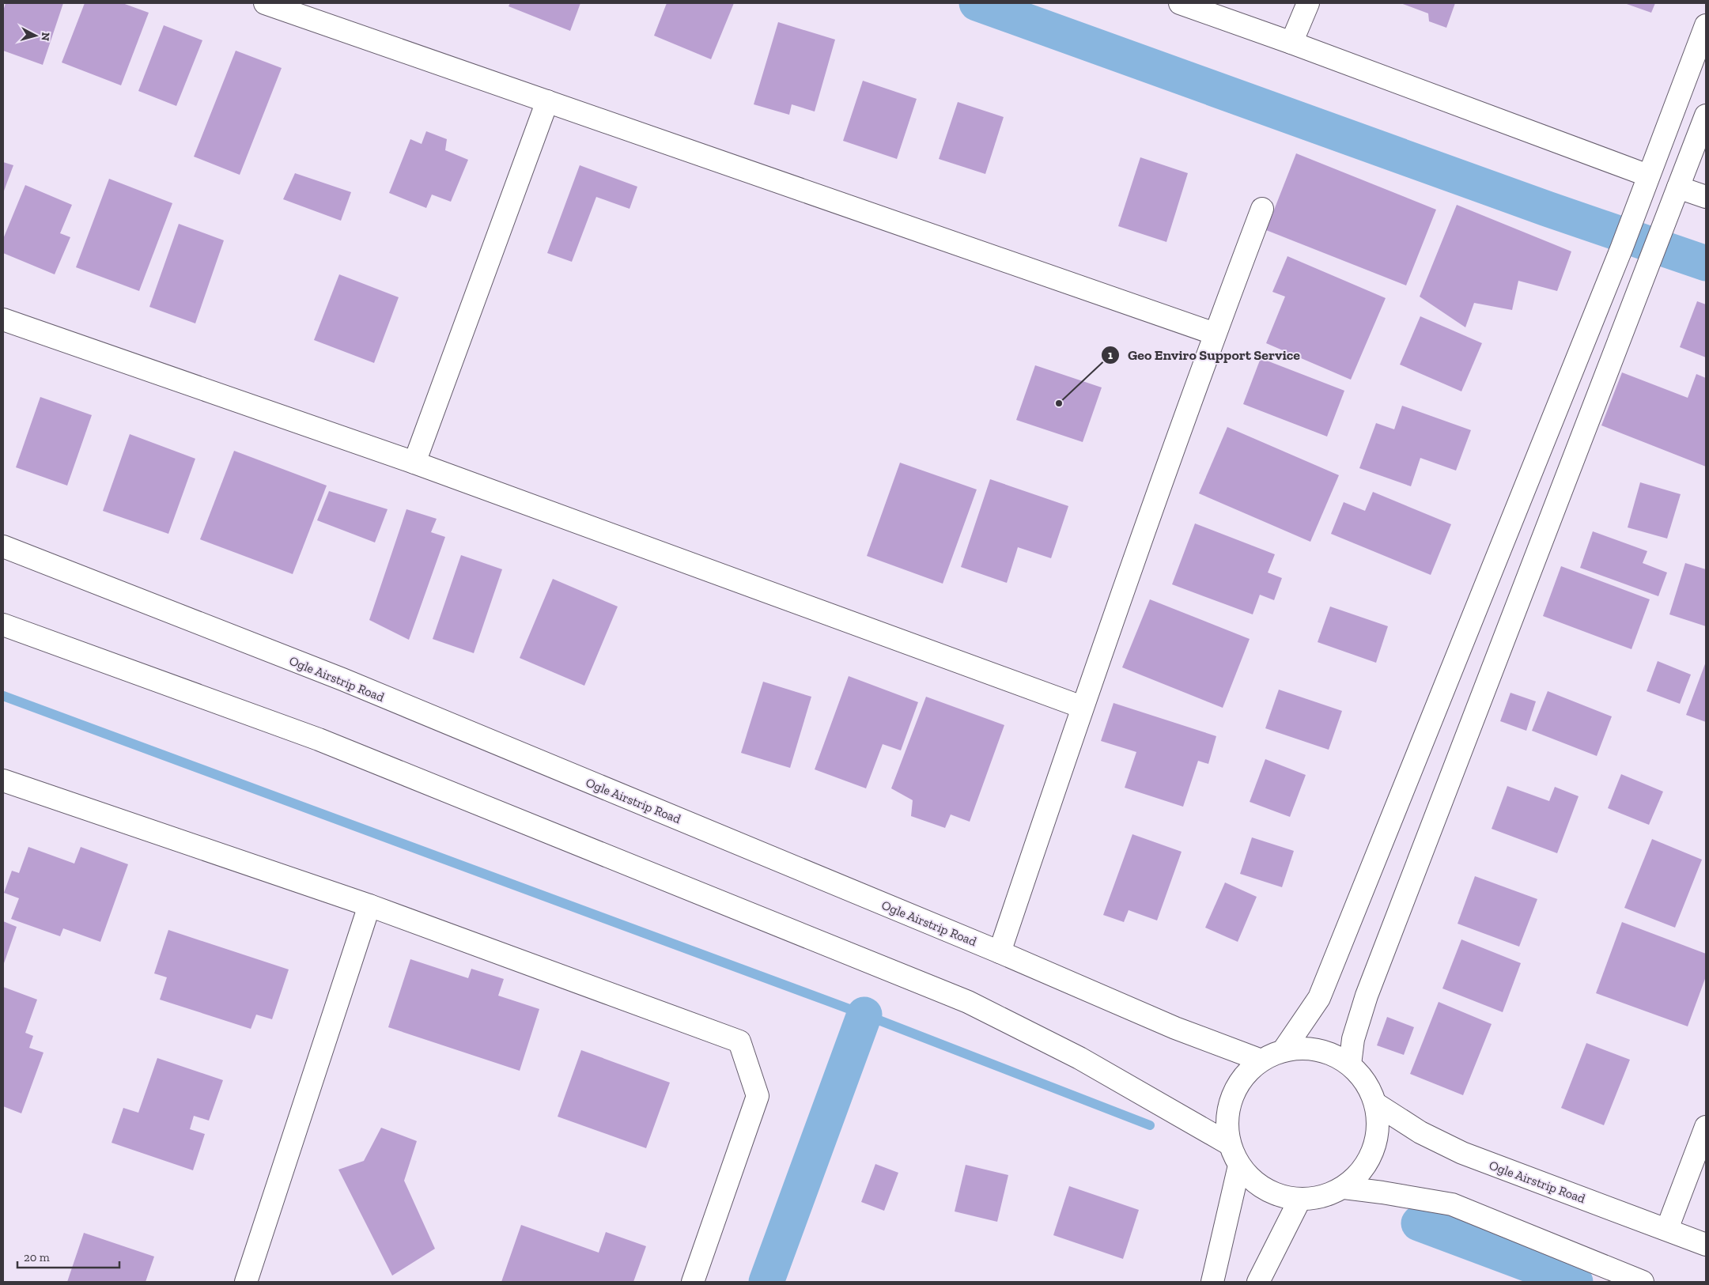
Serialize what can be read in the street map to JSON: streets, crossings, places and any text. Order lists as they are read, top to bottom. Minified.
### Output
{"streets":{"street":["Ogle Airstrip Road"]},"places":["Geo Enviro Support Service"],"scale_bar":"20 m","north":"right"}
